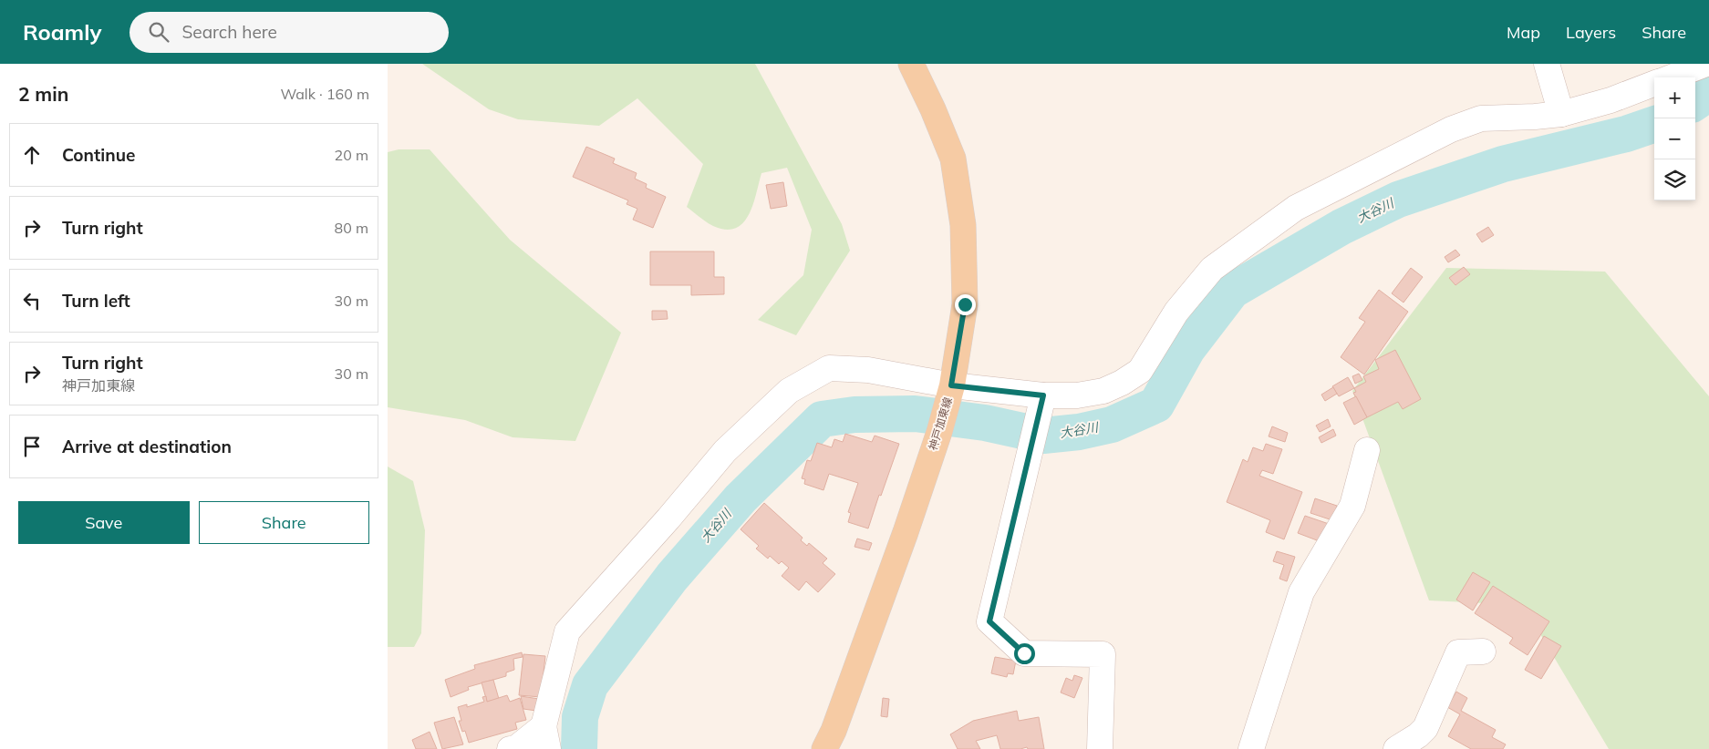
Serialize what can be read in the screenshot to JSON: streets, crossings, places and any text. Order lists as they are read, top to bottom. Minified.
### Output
{"streets":{"main road":["神戸加東線"]},"water":["大谷川"],"page":{"header":"Roamly","search":"Search here","nav":["Map","Layers","Share"],"heading":["2 min","Walk · 160 m"],"map_buttons":["+","−"],"list":[["Continue","20 m"],["Turn right","80 m"],["Turn left","30 m"],["Turn right","神戸加東線","30 m"],"Arrive at destination"],"buttons":["Save","Share"]}}
